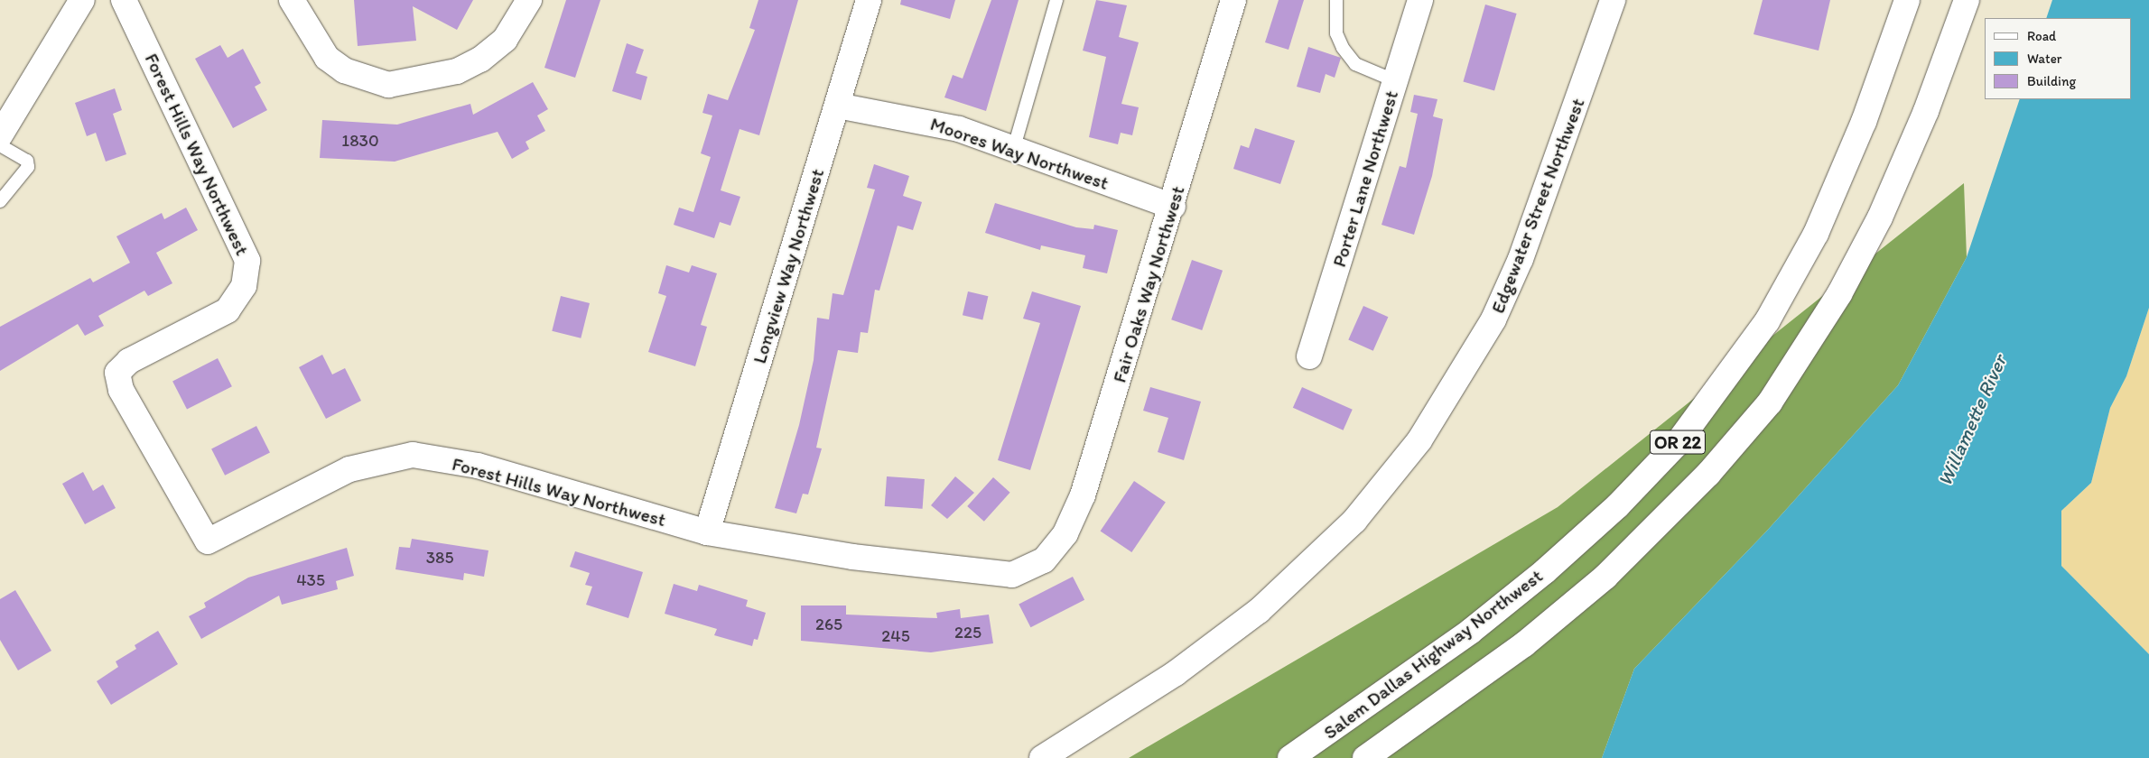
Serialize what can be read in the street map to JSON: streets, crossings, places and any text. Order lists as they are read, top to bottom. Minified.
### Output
{"streets":{"main road":["Moores Way Northwest","Forest Hills Way Northwest","Porter Lane Northwest","Edgewater Street Northwest","Longview Way Northwest","Fair Oaks Way Northwest","OR 22","Salem Dallas Highway Northwest"]},"crossings":[["Moores Way Northwest","Longview Way Northwest"],["Moores Way Northwest","Fair Oaks Way Northwest"],["Forest Hills Way Northwest","Longview Way Northwest"],["Forest Hills Way Northwest","Fair Oaks Way Northwest"]],"water":["Willamette River"],"house_numbers":["1830","385","435","265","225","245"],"legend":["Road","Water","Building"]}
